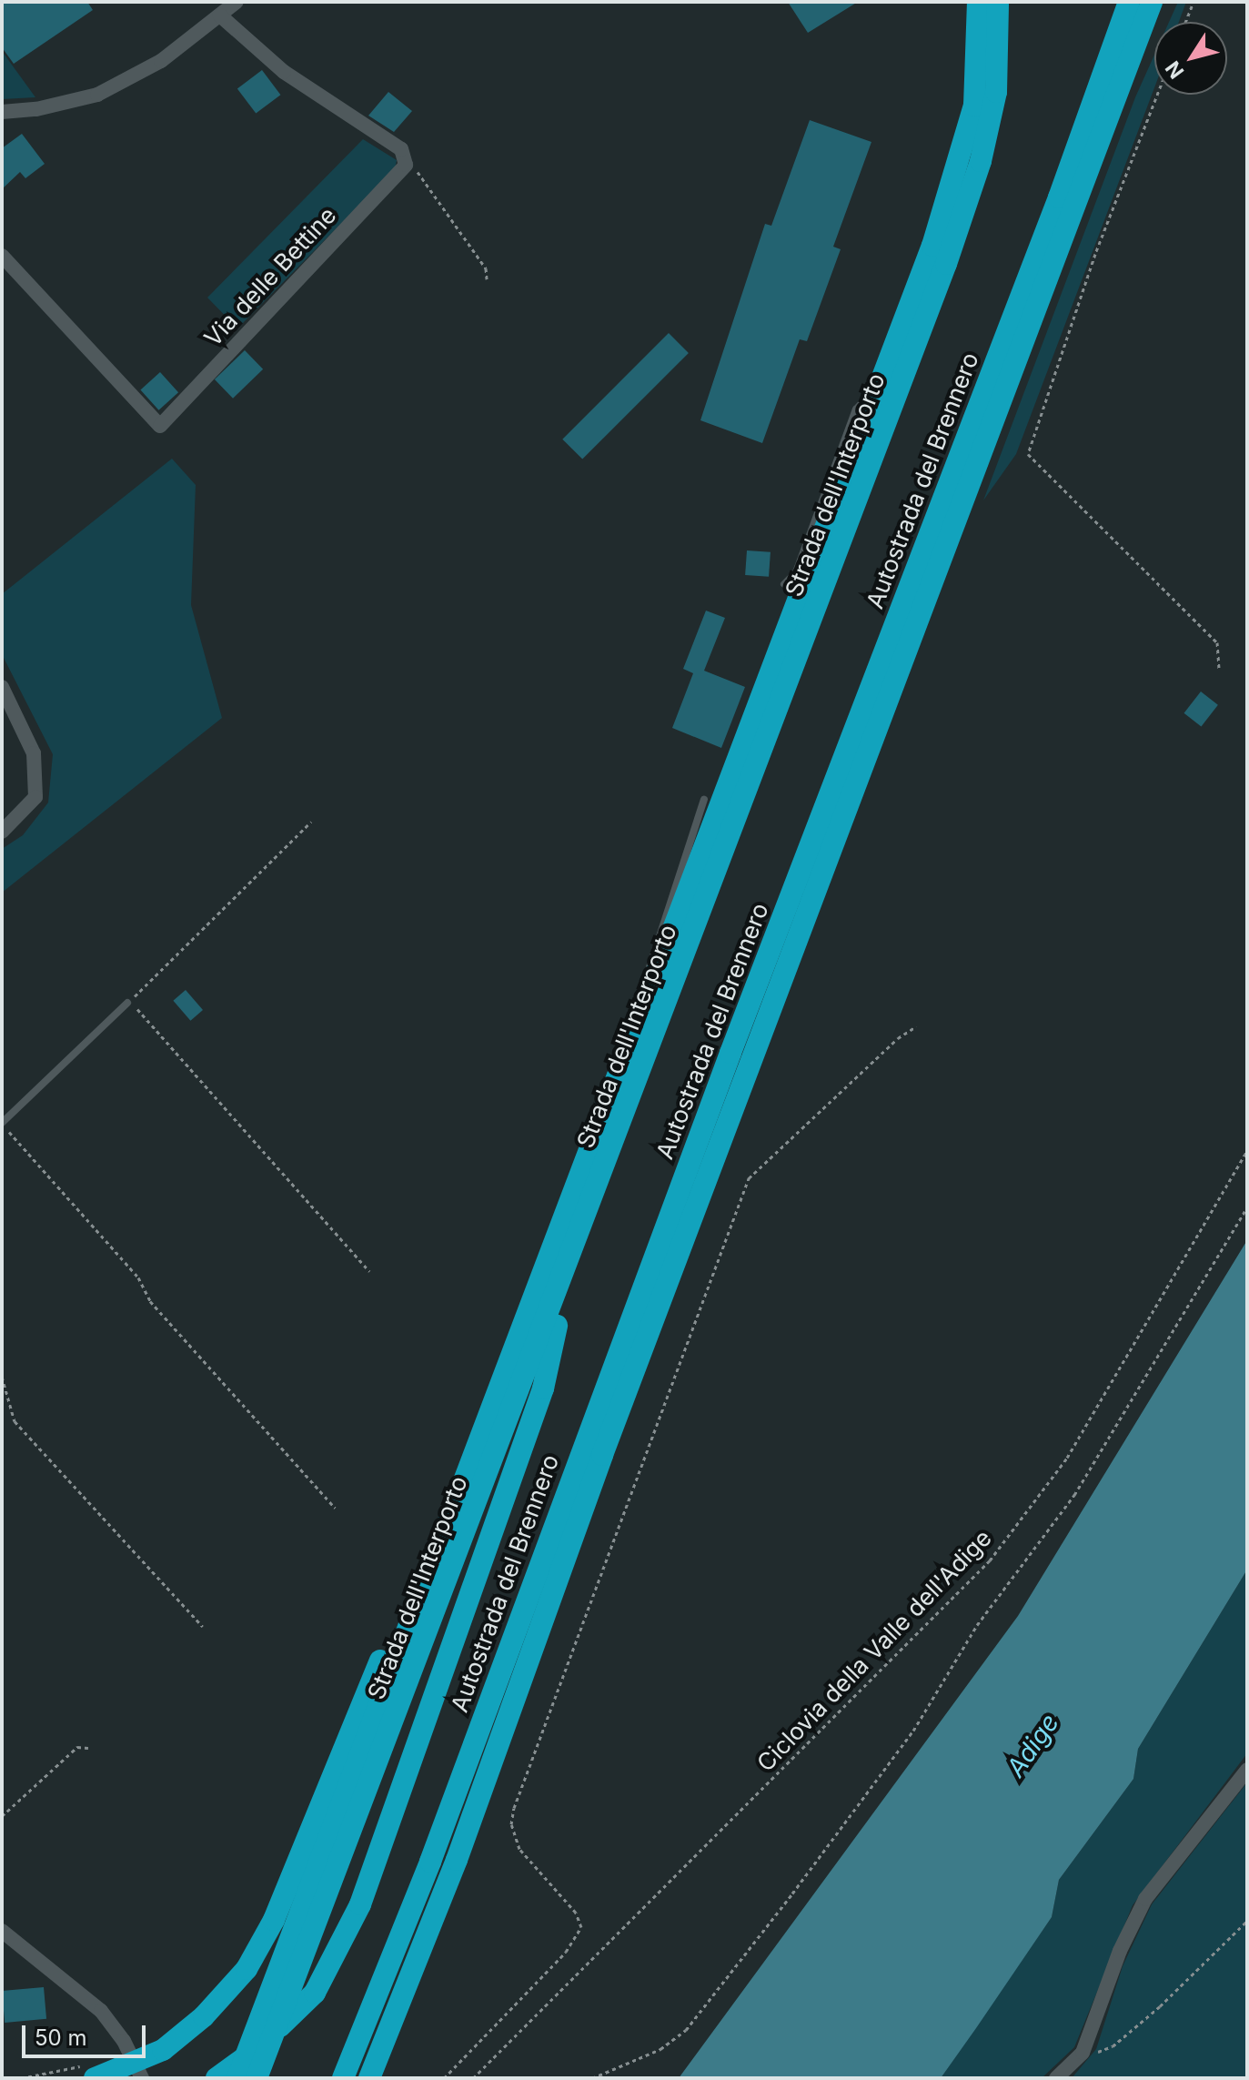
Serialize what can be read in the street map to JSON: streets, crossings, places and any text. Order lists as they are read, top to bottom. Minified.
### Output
{"streets":{"highway":["Autostrada del Brennero","Strada dell'Interporto"],"street":["Via delle Bettine"],"path":["Ciclovia della Valle dell'Adige"]},"water":["Adige"],"scale_bar":"50 m","north":"bottom left"}
